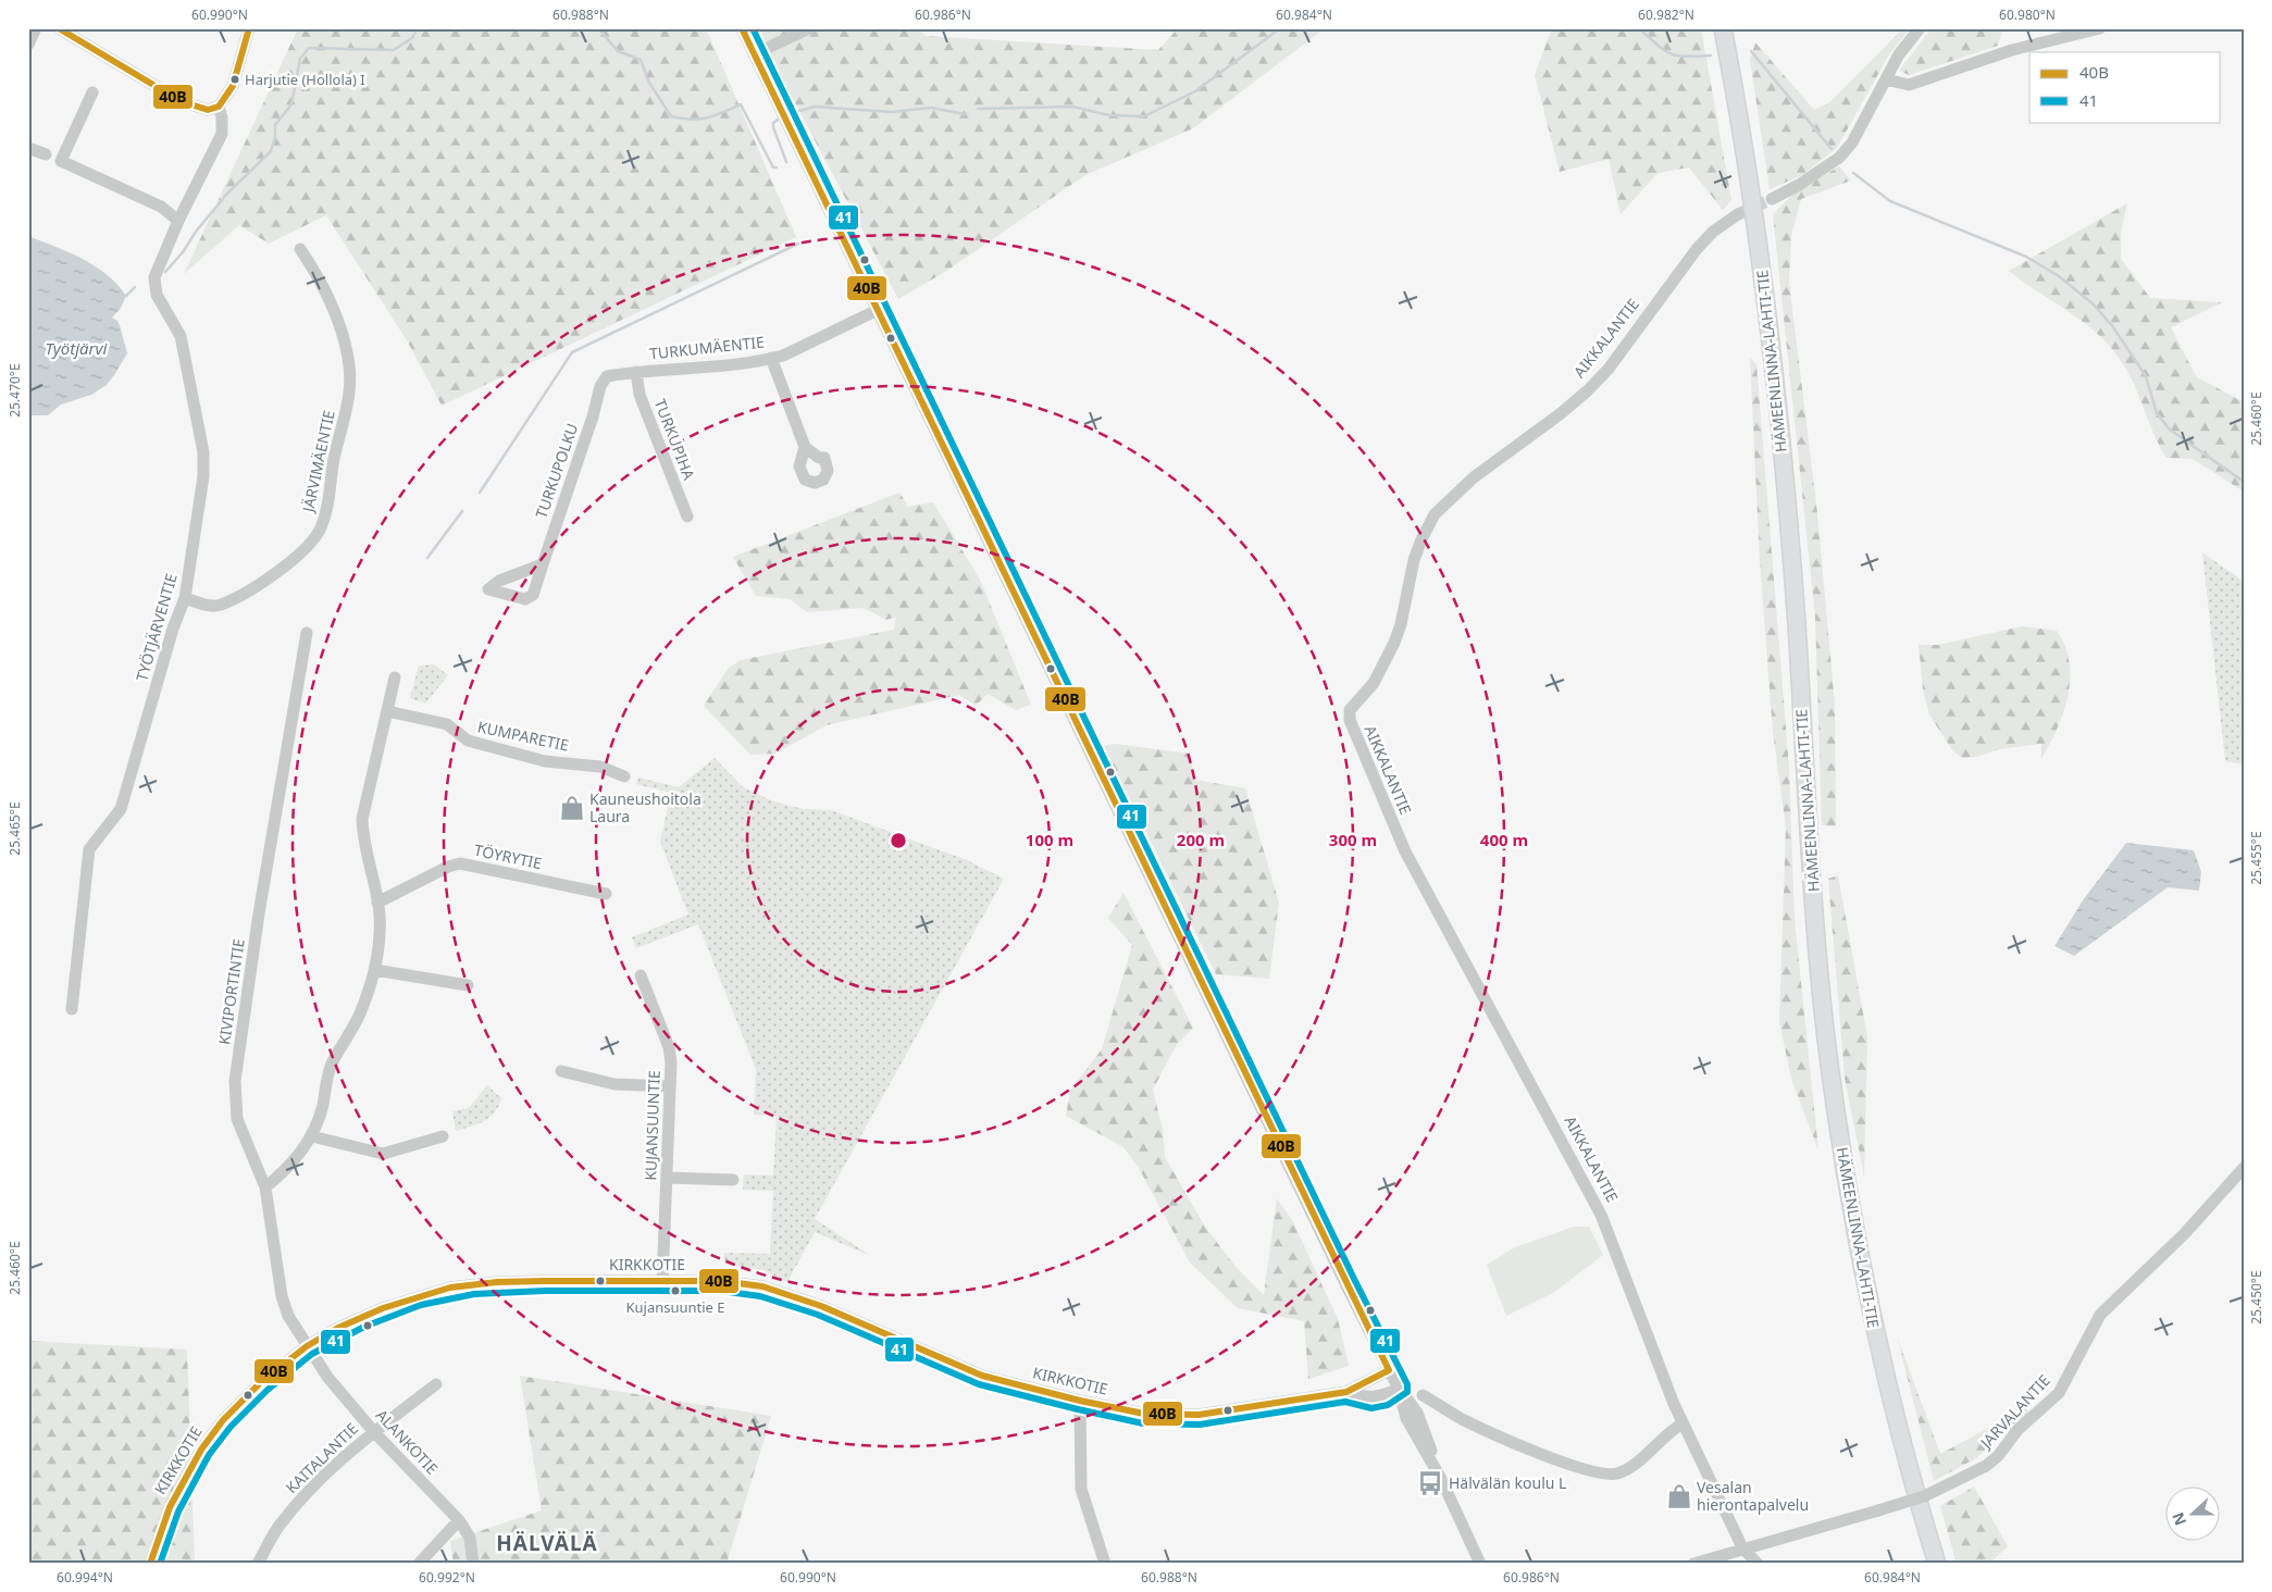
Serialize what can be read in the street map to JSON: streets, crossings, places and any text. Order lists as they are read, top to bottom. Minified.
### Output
{"streets":{"highway":["HÄMEENLINNA-LAHTI-TIE"],"street":["AIKKALANTIE","TURKUMÄENTIE","TURKUPIHA","JÄRVIMÄENTIE","TURKUPOLKU","TYÖTJÄRVENTIE","KUMPARETIE","TÖYRYTIE","KIVIPORTINTIE","KUJANSUUNTIE","KIRKKOTIE","JARVALANTIE","ALANKOTIE","KAITALANTIE"]},"crossings":[["AIKKALANTIE","JARVALANTIE"],["TURKUMÄENTIE","TURKUPIHA"],["TURKUMÄENTIE","TURKUPOLKU"],["JÄRVIMÄENTIE","TYÖTJÄRVENTIE"],["KIVIPORTINTIE","KIRKKOTIE"],["KIVIPORTINTIE","ALANKOTIE"],["KUJANSUUNTIE","KIRKKOTIE"],["KIRKKOTIE","ALANKOTIE"],["ALANKOTIE","KAITALANTIE"]],"districts":["HÄLVÄLÄ"],"water":["Työtjärvi"],"places":{"other":["Harjutie (Hollola) I","Kujansuuntie E"],"shop":["Kauneushoitola Laura","Vesalan hierontapalvelu"],"bus stop":["Hälvälän koulu L"]},"lines":["transit line 40B","transit line 41"],"legend":["40B","41"],"north":"left","coordinates":["60.990°N","60.988°N","60.986°N","60.984°N","60.982°N","60.980°N","25.470°E","25.460°E","25.465°E","25.455°E","25.450°E","60.994°N","60.992°N"],"rings":["100 m","200 m","300 m","400 m"]}
